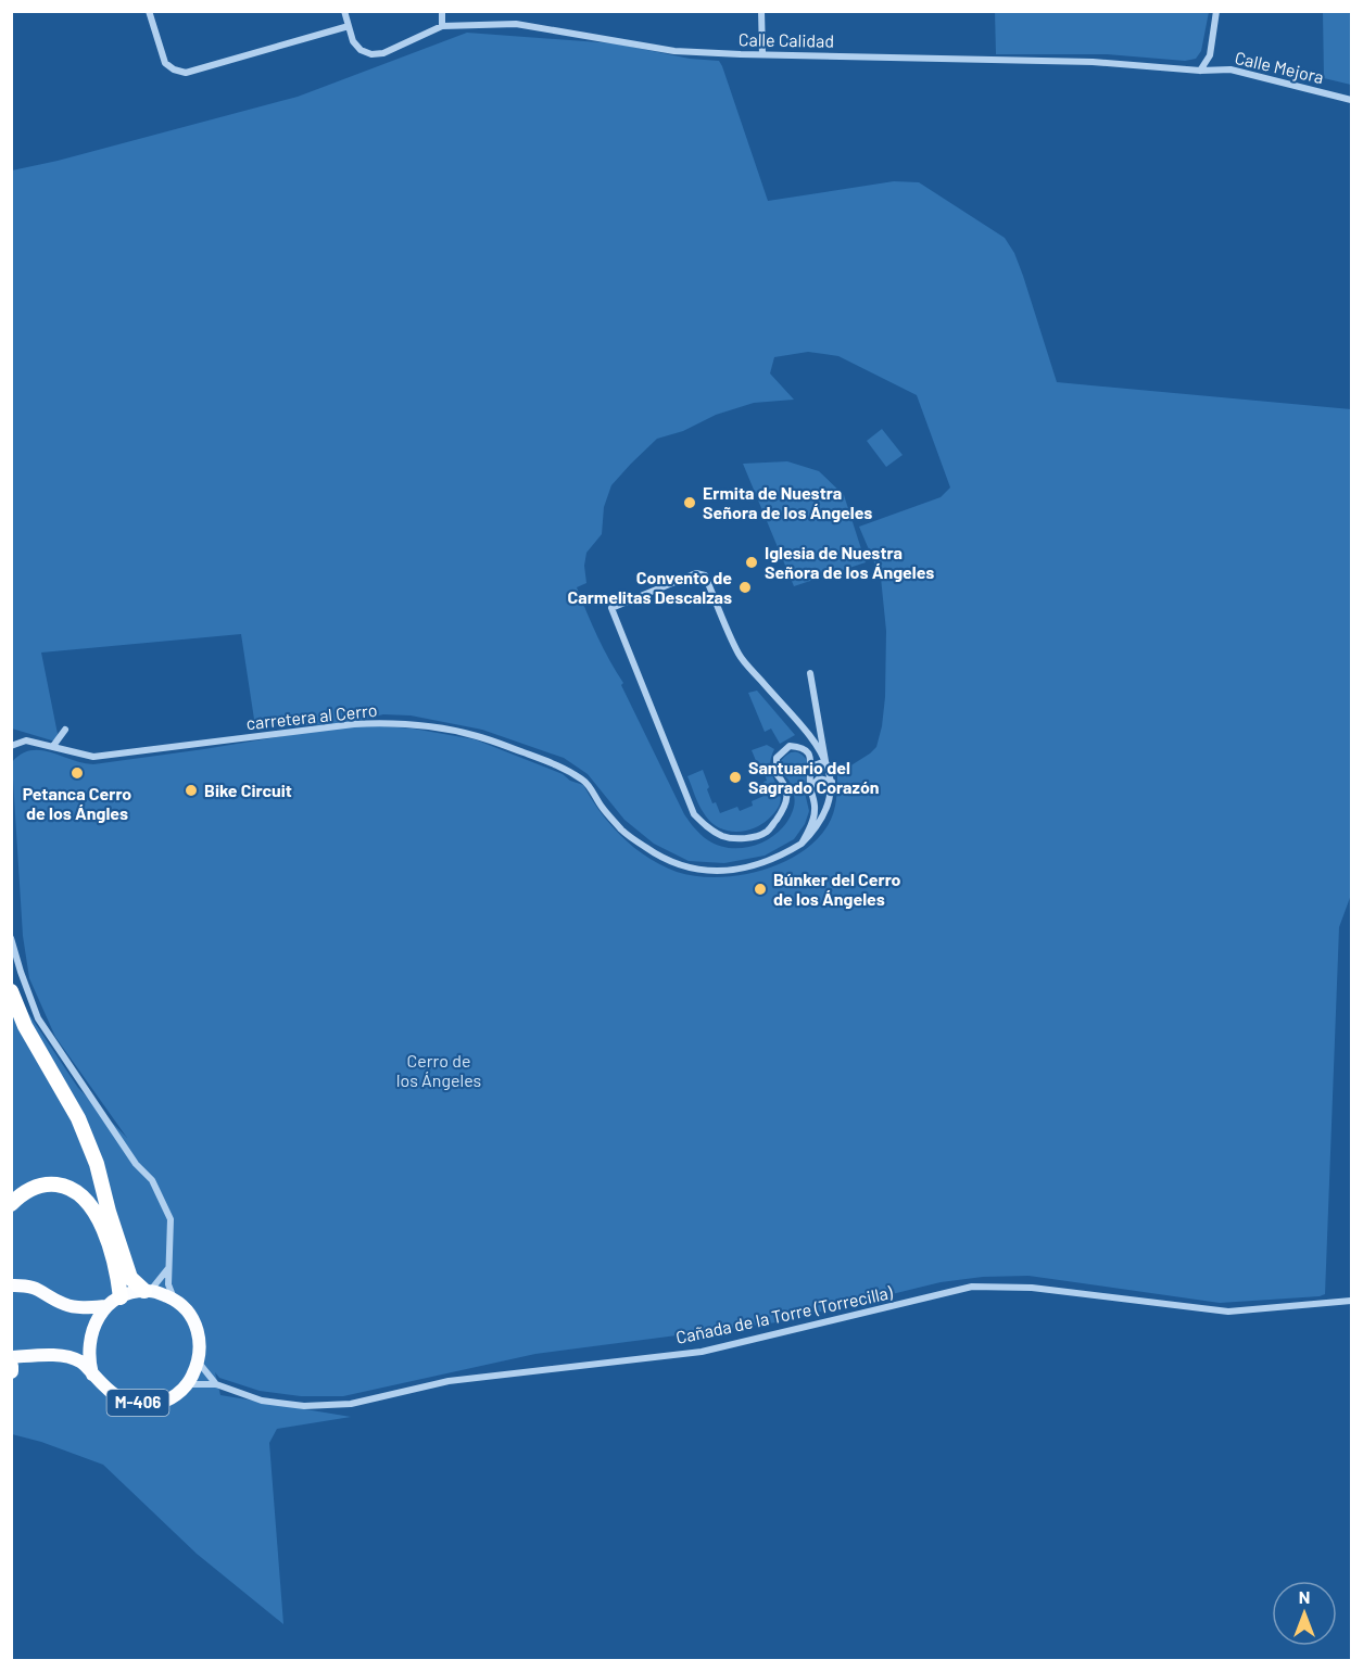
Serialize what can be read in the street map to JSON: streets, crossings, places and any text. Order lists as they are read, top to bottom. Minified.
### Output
{"streets":{"highway":["M-406"],"street":["Calle Calidad","Calle Mejora","carretera al Cerro","Cañada de la Torre (Torrecilla)"]},"crossings":[["Calle Calidad","Calle Mejora"],["Cañada de la Torre (Torrecilla)","M-406"]],"parks":["Cerro de los Ángeles"],"places":["Ermita de Nuestra Señora de los Ángeles","Iglesia de Nuestra Señora de los Ángeles","Convento de Carmelitas Descalzas","Petanca Cerro de los Ángles","Santuario del Sagrado Corazón","Bike Circuit","Búnker del Cerro de los Ángeles"],"north":"top"}
